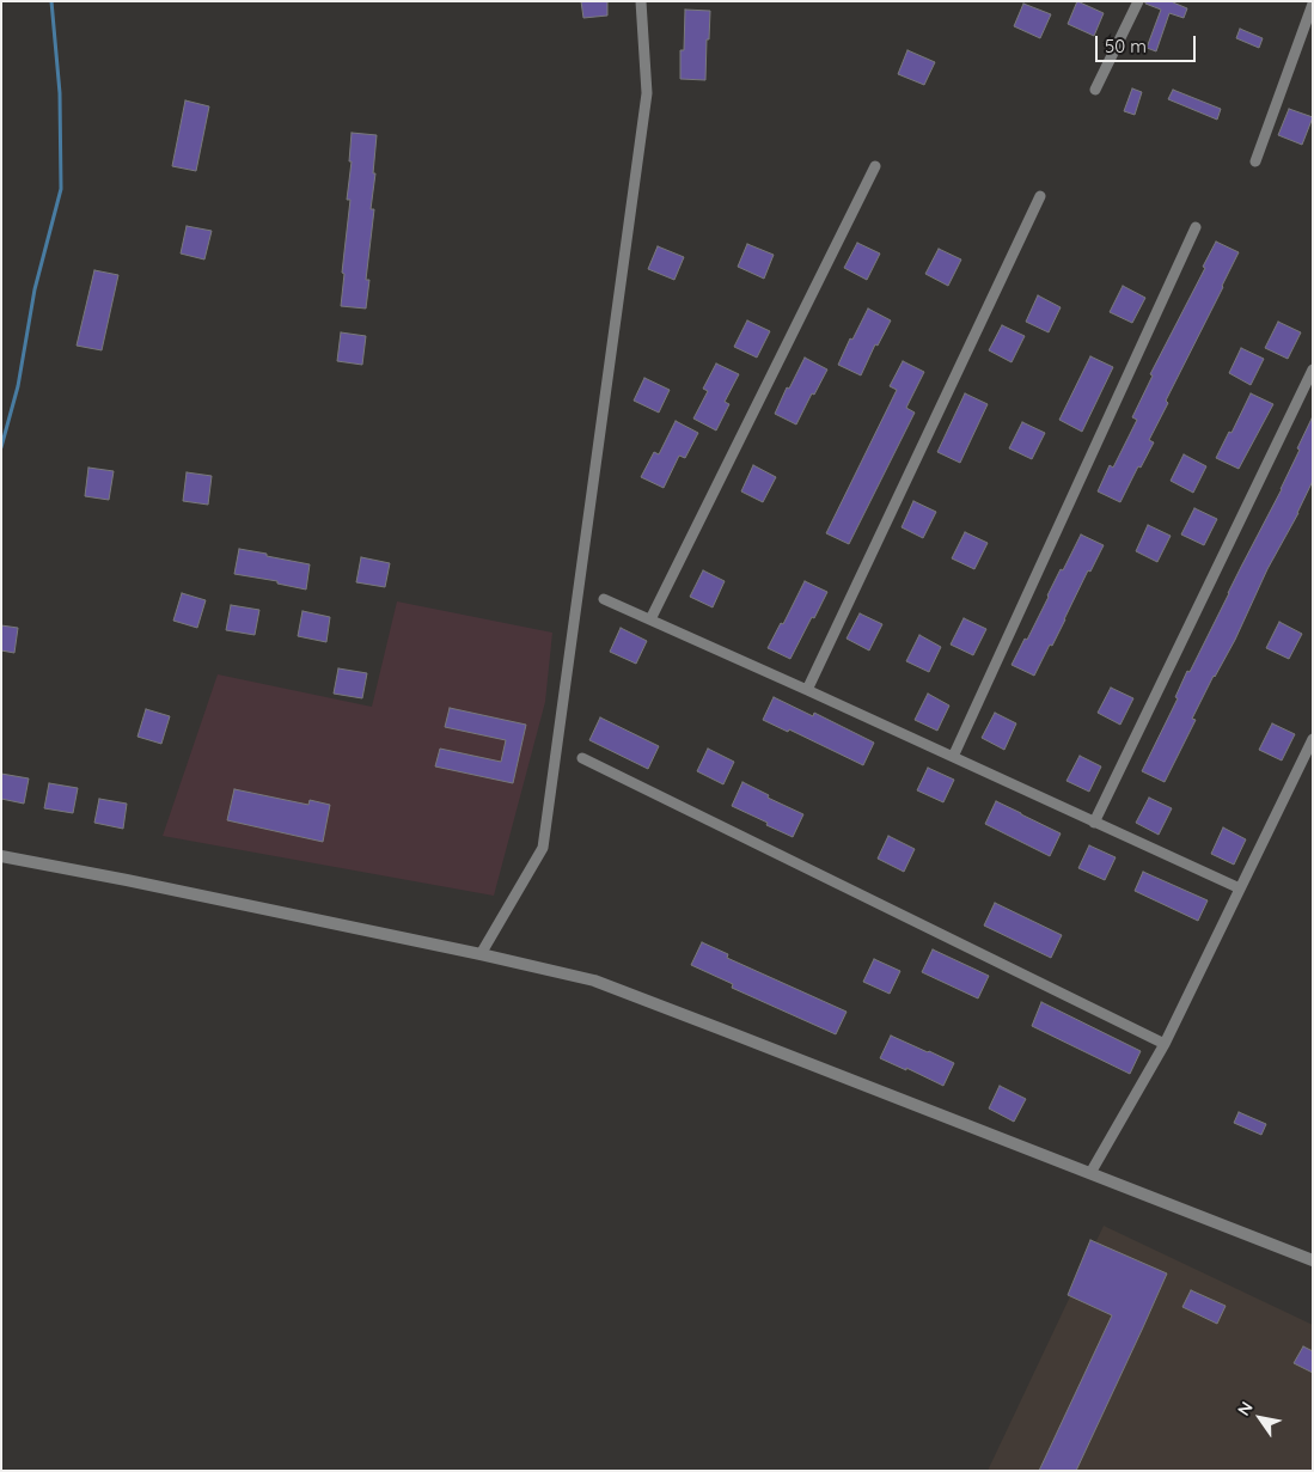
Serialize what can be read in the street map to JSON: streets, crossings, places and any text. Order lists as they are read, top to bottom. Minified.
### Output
{"scale_bar":"50 m","north":"top left"}
